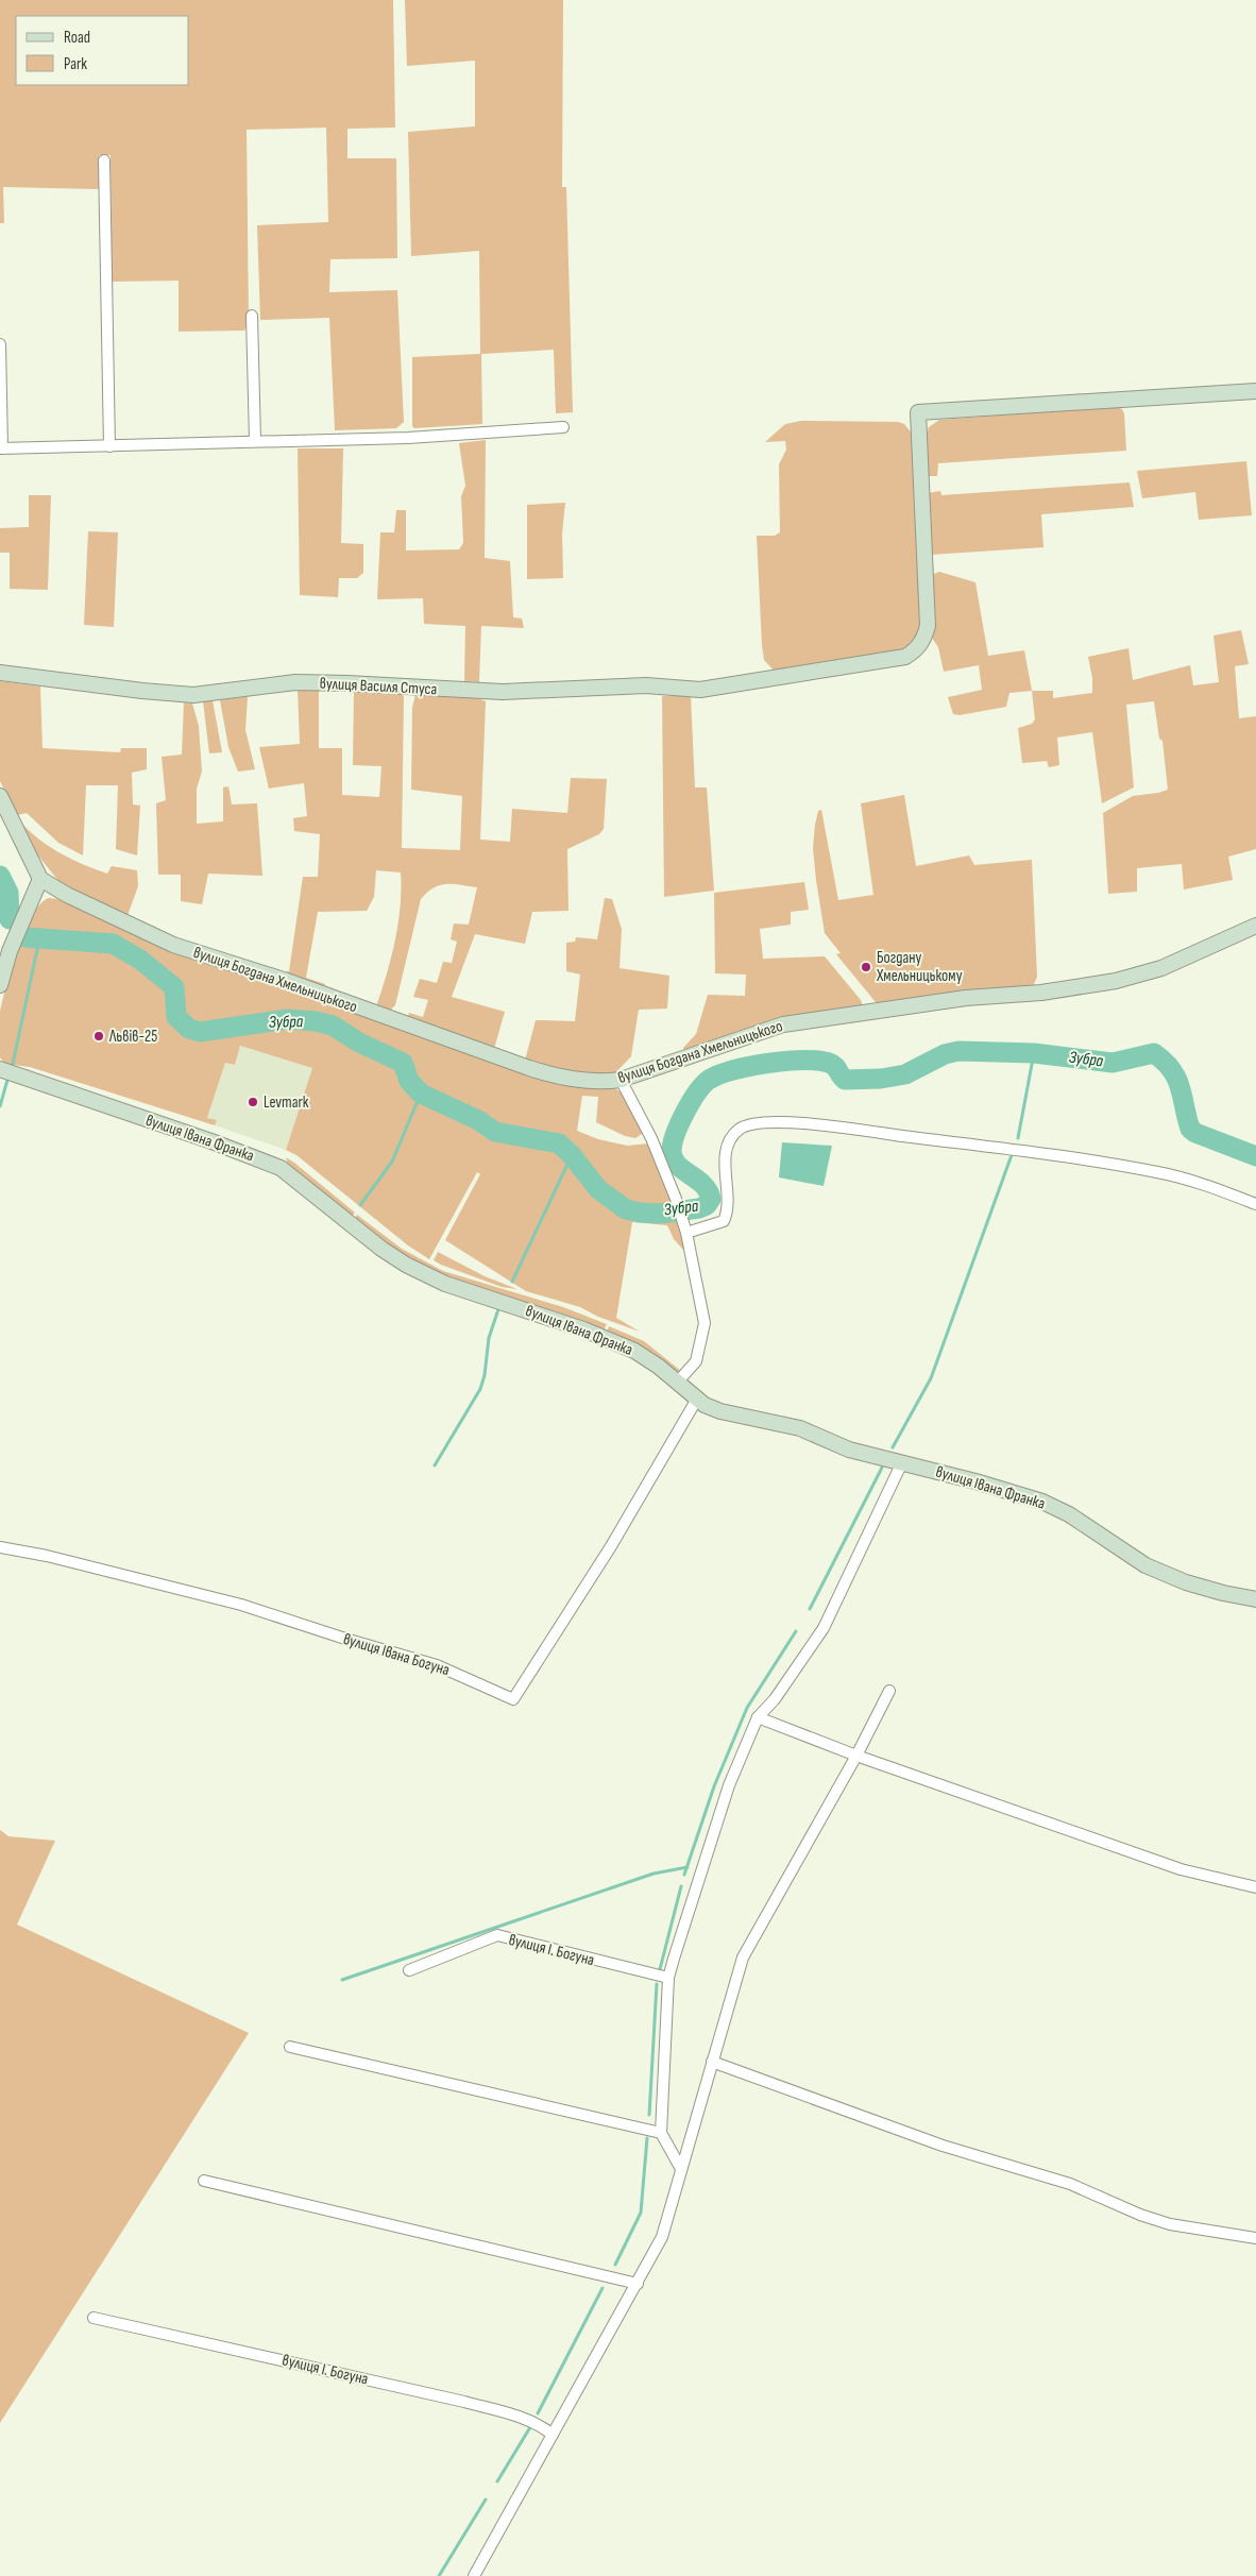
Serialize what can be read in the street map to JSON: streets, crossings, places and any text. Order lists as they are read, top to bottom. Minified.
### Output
{"streets":{"street":["вулиця Василя Стуса","вулиця Богдана Хмельницького","вулиця Івана Франка","вулиця Івана Богуна","вулиця І. Богуна"]},"crossings":[["вулиця Івана Франка","вулиця Івана Богуна"]],"water":["Зубра"],"places":["Богдану Хмельницькому","Львів-25","Levmark"],"legend":["Road","Park"]}
